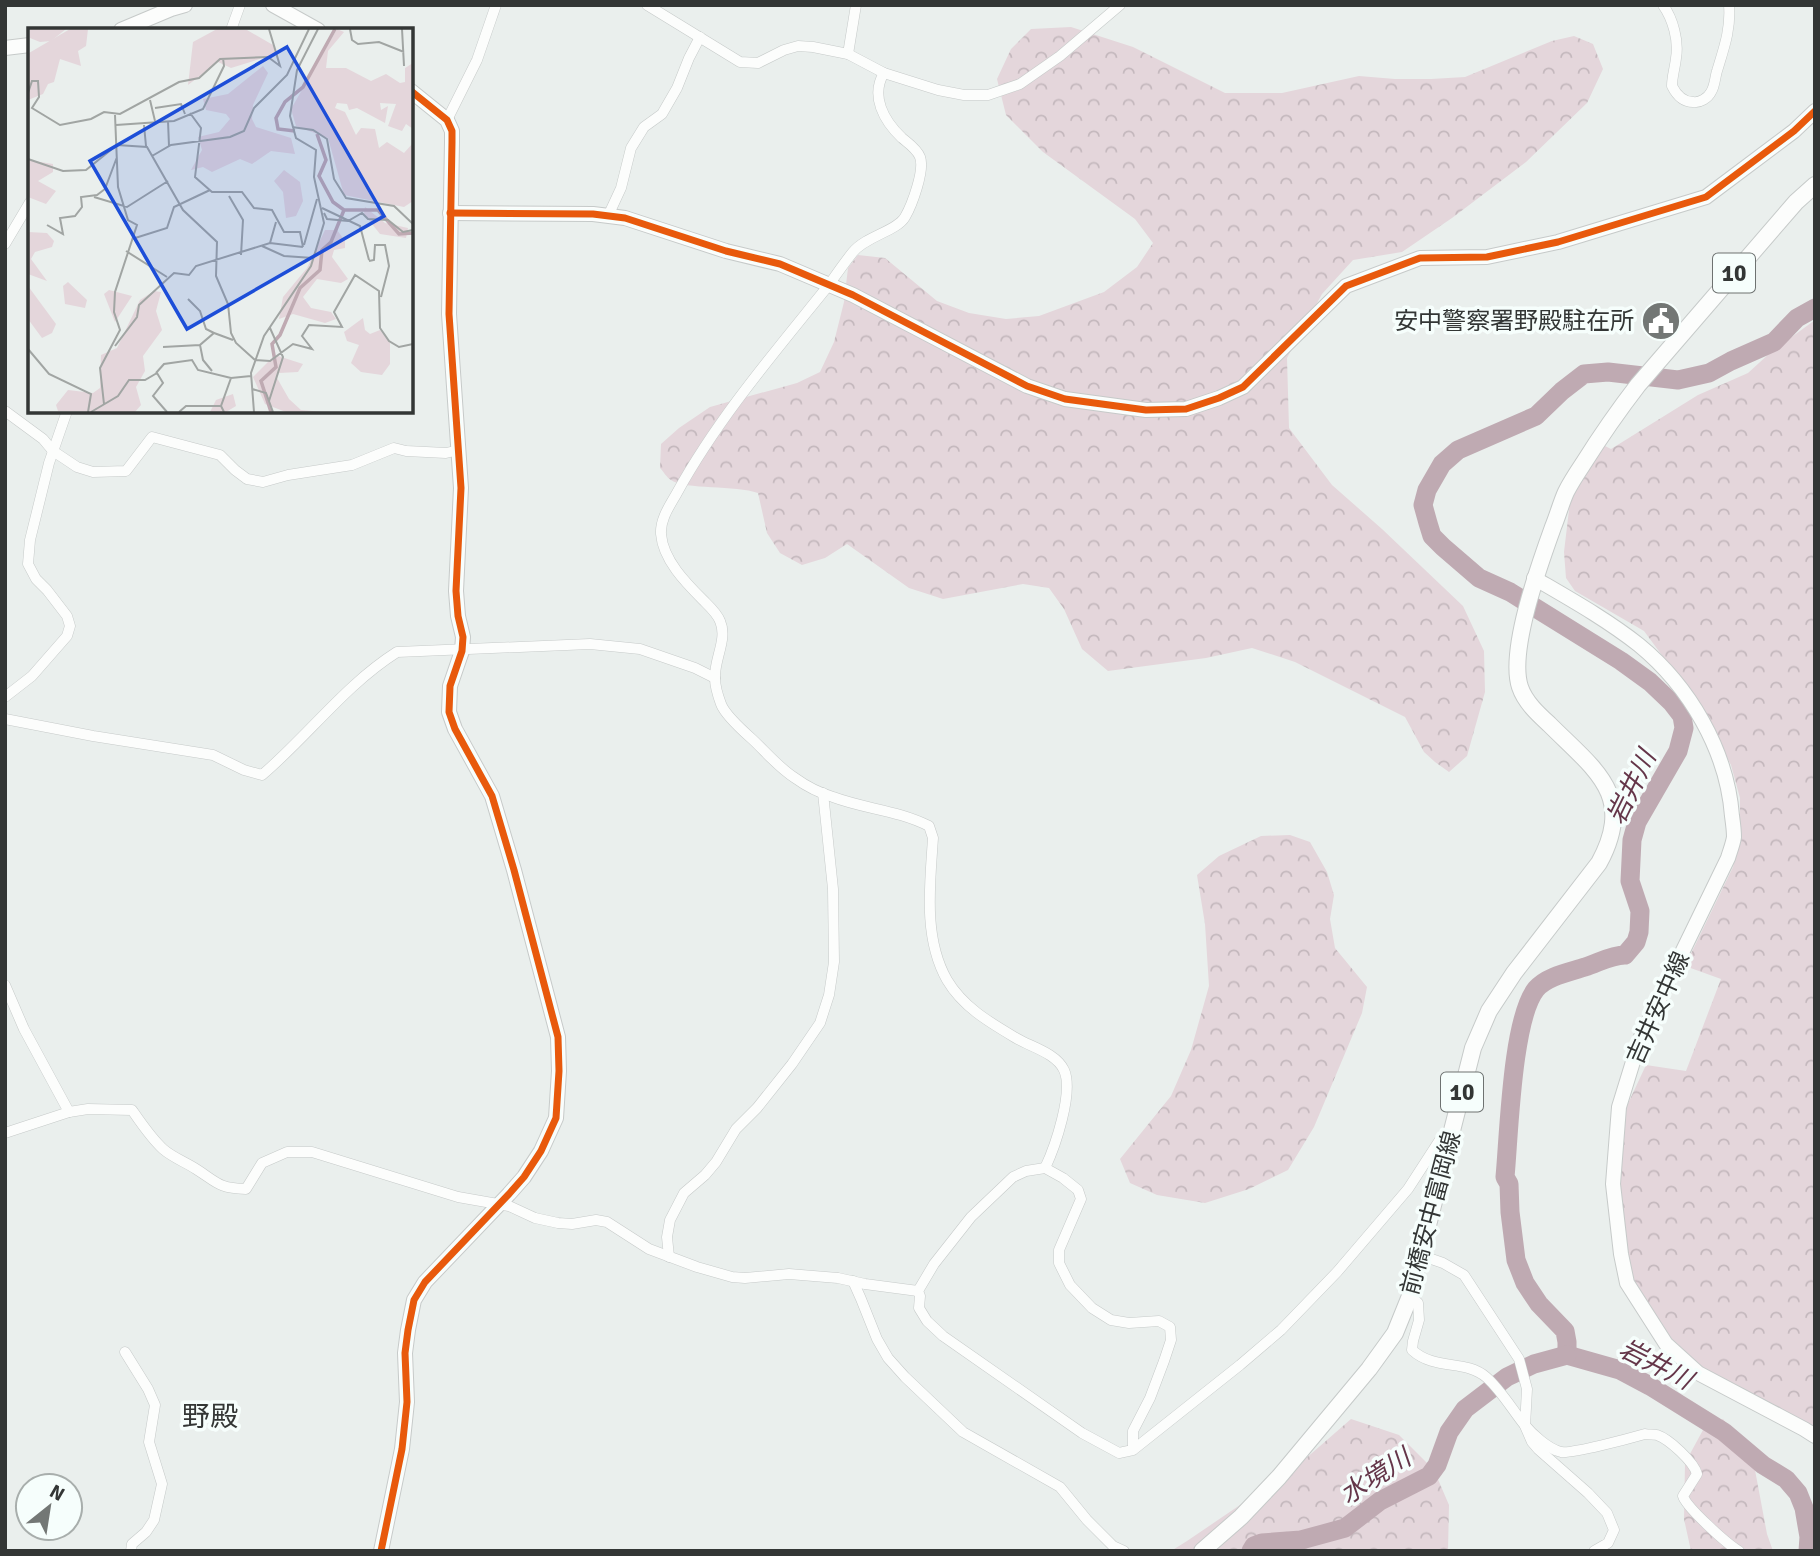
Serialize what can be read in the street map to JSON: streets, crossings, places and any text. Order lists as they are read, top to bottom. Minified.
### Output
{"streets":{"main road":["10","前橋安中富岡線"],"street":["吉井安中線"]},"crossings":[["10","吉井安中線"],["10","前橋安中富岡線"],["吉井安中線","前橋安中富岡線"]],"districts":["野殿"],"water":["岩井川","水境川"],"places":{"public building":["安中警察署野殿駐在所"]},"north":"top right"}
